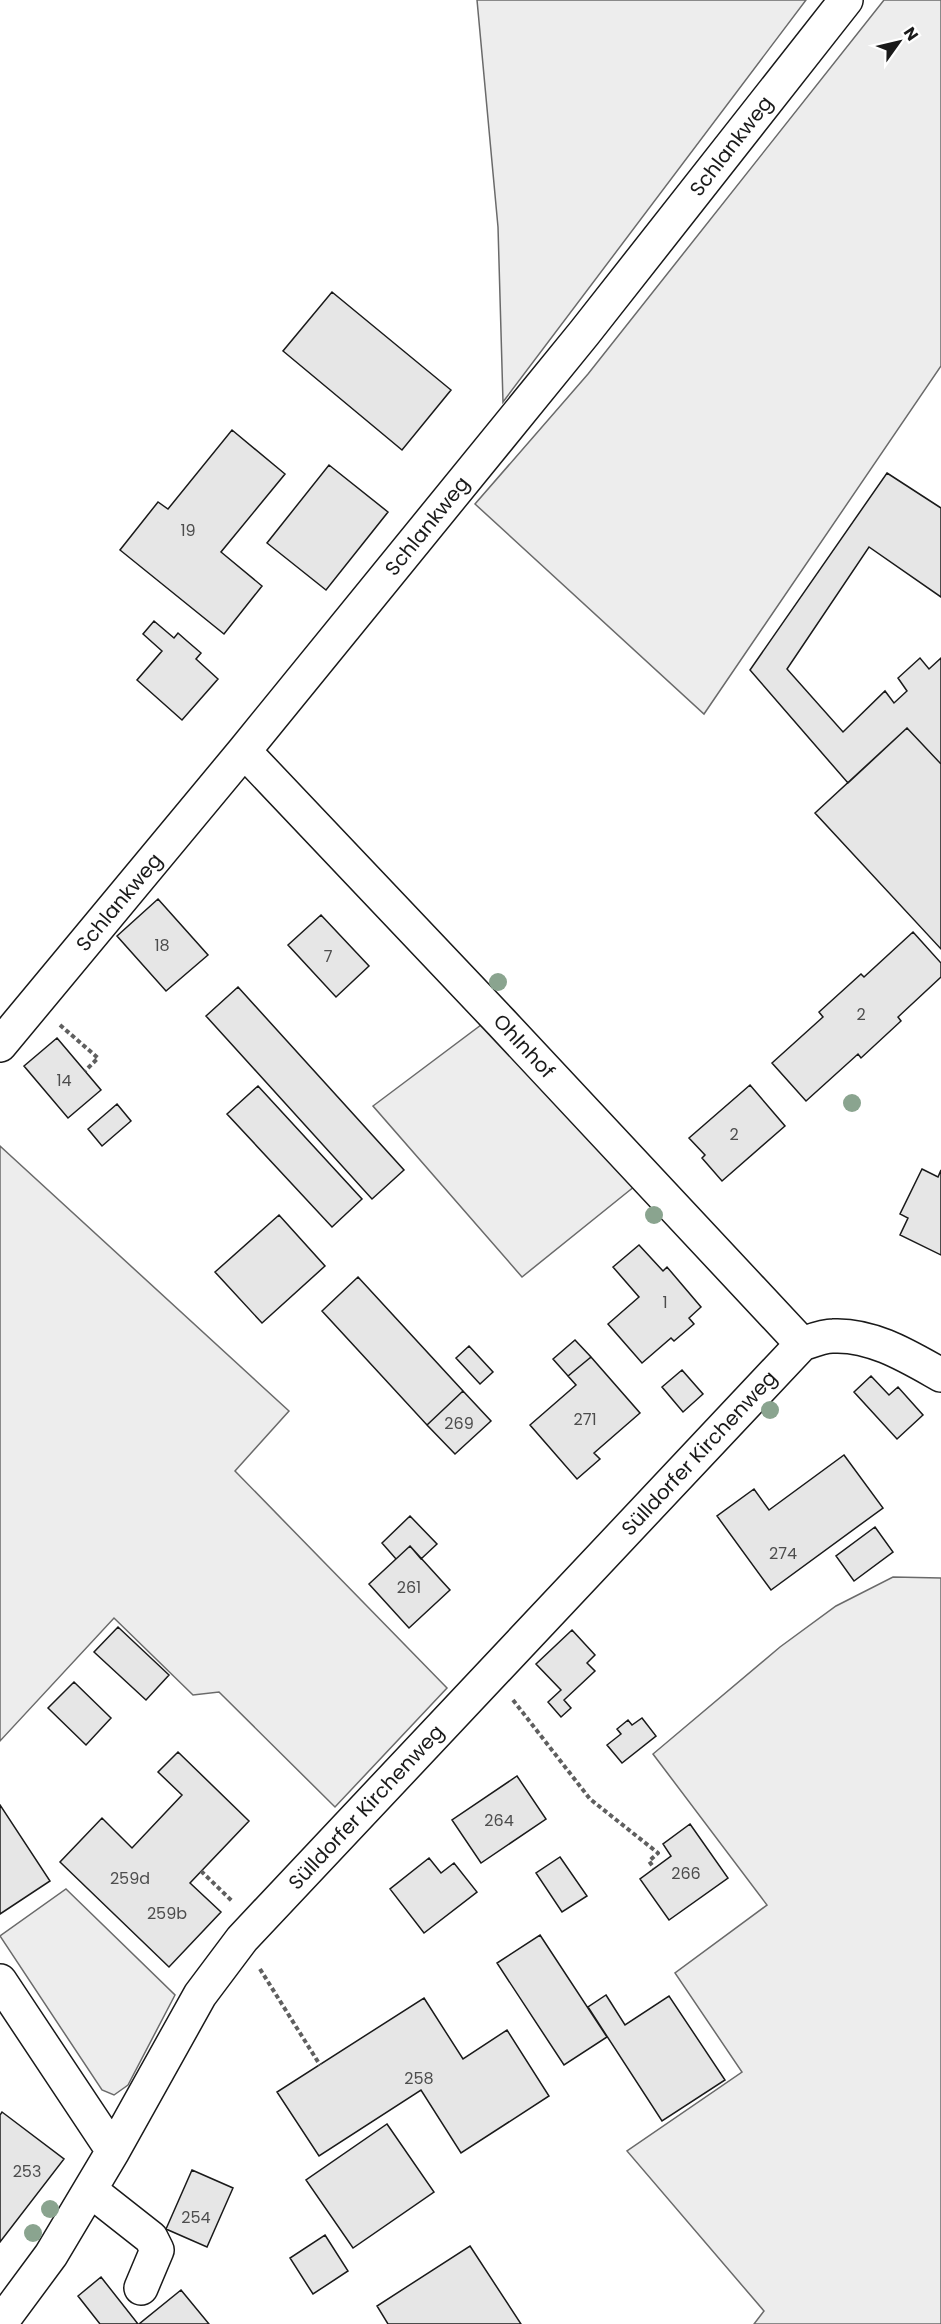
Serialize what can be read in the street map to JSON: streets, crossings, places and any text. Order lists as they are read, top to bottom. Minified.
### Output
{"streets":{"street":["Schlankweg","Ohlnhof","Sülldorfer Kirchenweg"]},"crossings":[["Schlankweg","Ohlnhof"],["Ohlnhof","Sülldorfer Kirchenweg"]],"house_numbers":["19","18","7","2","14","2","1","271","269","274","261","264","266","259d","259b","258","253","254"],"north":"top right"}
